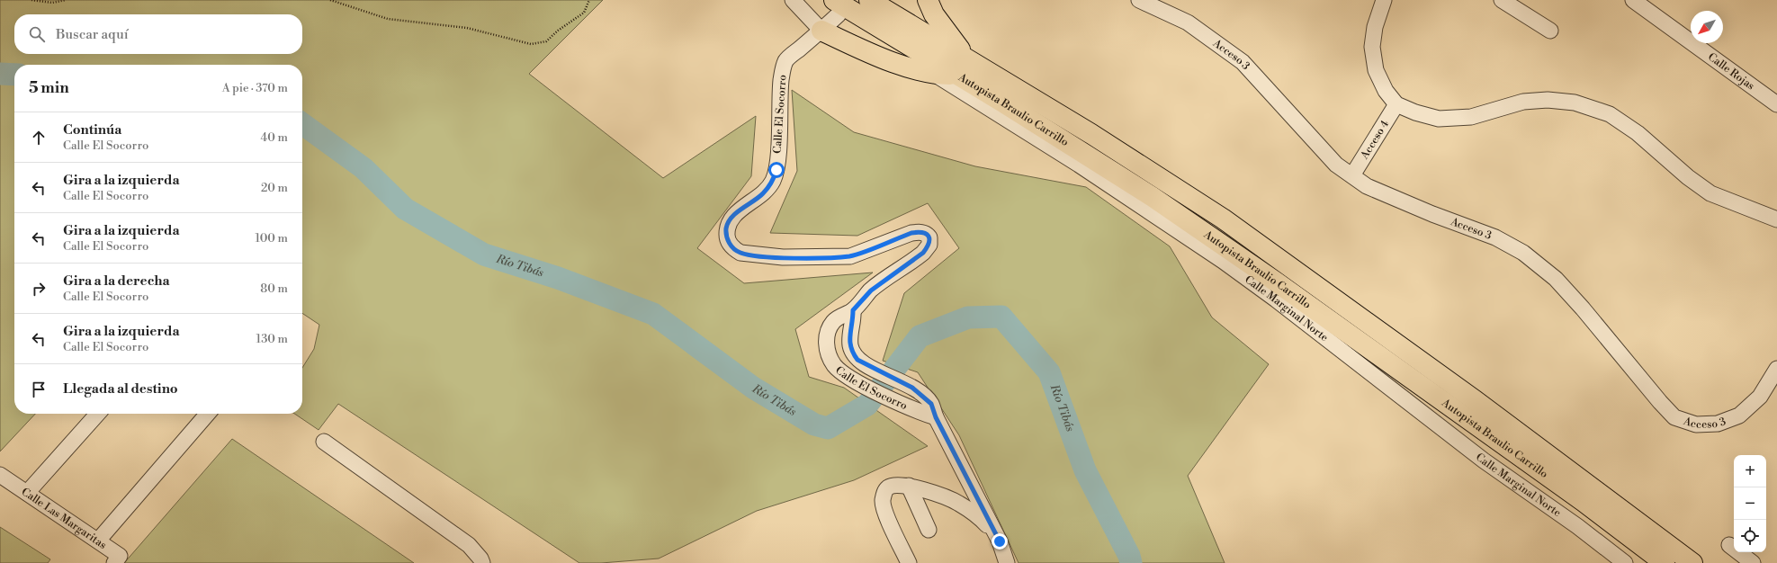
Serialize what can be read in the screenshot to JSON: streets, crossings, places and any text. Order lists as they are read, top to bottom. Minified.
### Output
{"streets":{"highway":["Autopista Braulio Carrillo"],"street":["Acceso 3","Calle Rojas","Calle El Socorro","Acceso 4","Calle Marginal Norte","Calle Las Margaritas"]},"crossings":[["Acceso 3","Acceso 4"],["Autopista Braulio Carrillo","Calle El Socorro"]],"water":["Río Tibás"],"north":"bottom left","page":{"search":"Buscar aquí","heading":["5 min","A pie · 370 m"],"list":[["Continúa","Calle El Socorro","40 m"],["Gira a la izquierda","Calle El Socorro","20 m"],["Gira a la izquierda","Calle El Socorro","100 m"],["Gira a la derecha","Calle El Socorro","80 m"],["Gira a la izquierda","Calle El Socorro","130 m"],"Llegada al destino"],"map_buttons":["+","−"]}}
